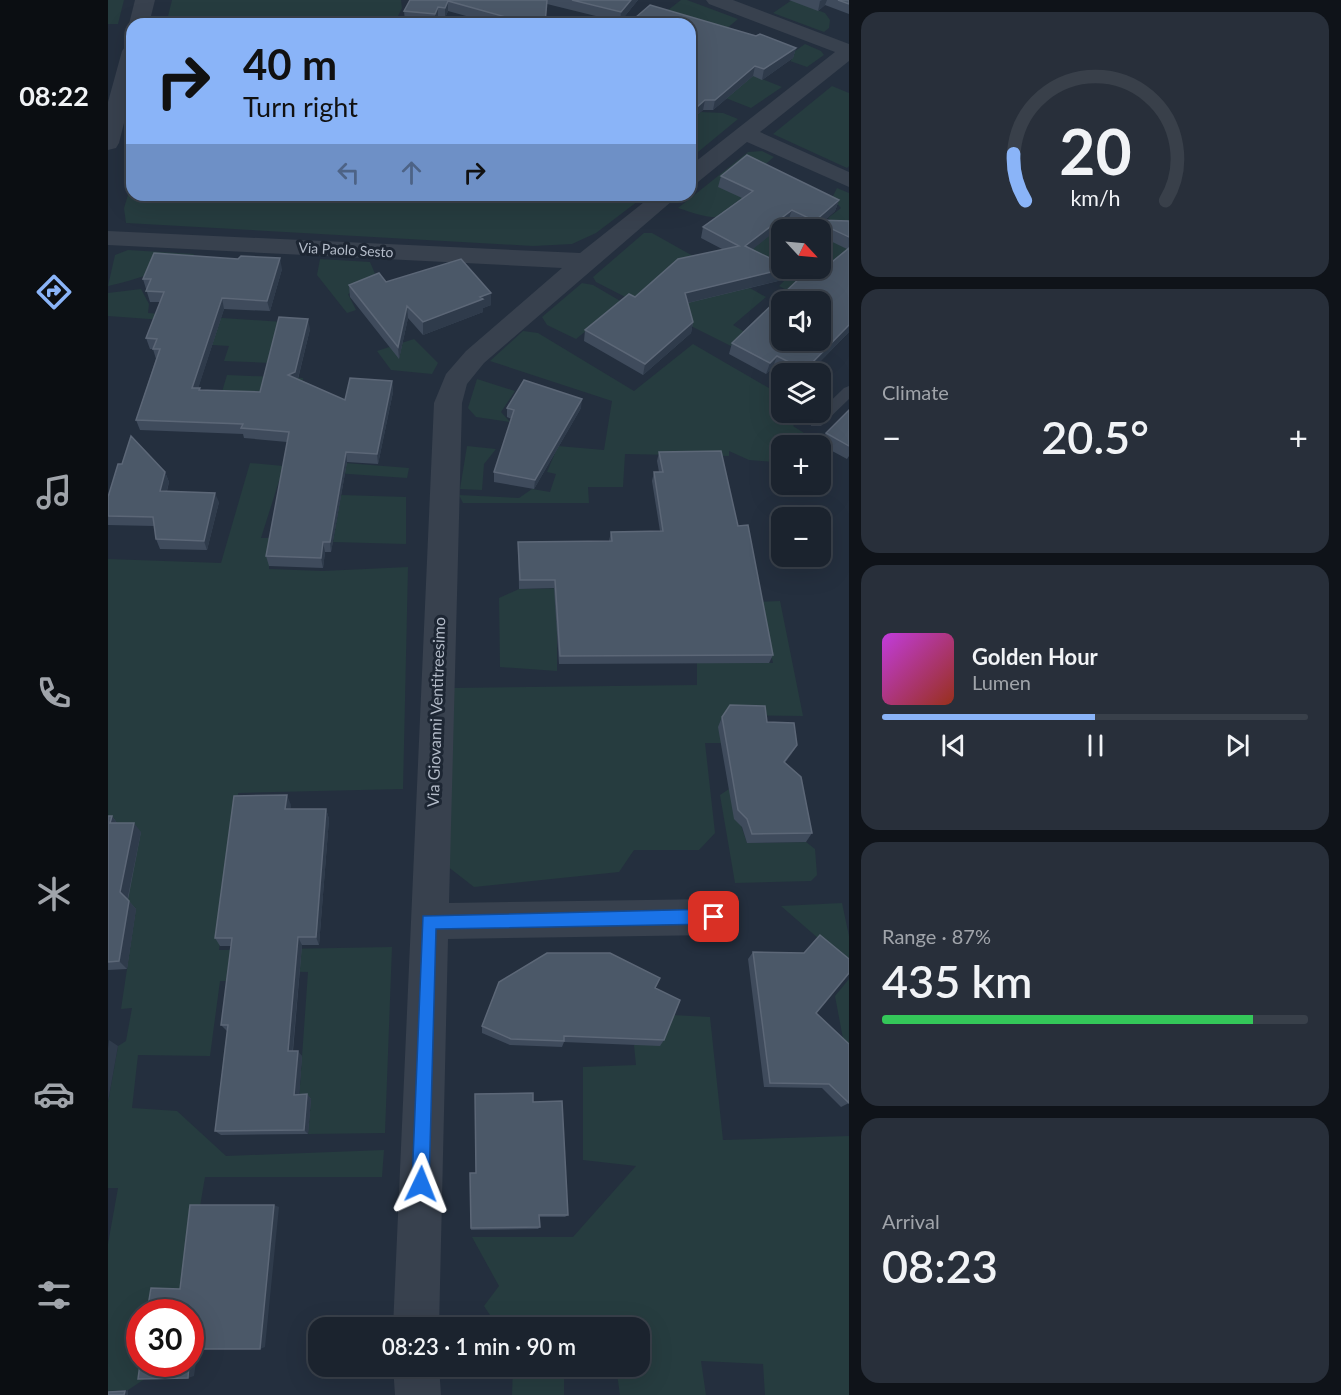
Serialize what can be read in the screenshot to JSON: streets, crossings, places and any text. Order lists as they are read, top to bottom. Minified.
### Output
{"streets":{"street":["Via Paolo Sesto","Via Giovanni Ventitreesimo"]},"crossings":[["Via Paolo Sesto","Via Giovanni Ventitreesimo"]],"north":"bottom right","page":{"tabs":"08:22","turn":["40 m","Turn right"],"map_buttons":["+","−"],"tile":["Climate",["Range · 87%","435 km"],["Arrival","08:23"]],"heat":["−","20.5°","+"],"song":["Golden Hour","Lumen"],"limit":"30","trip":"08:23 · 1 min · 90 m","gauge":["20","km/h"]}}
